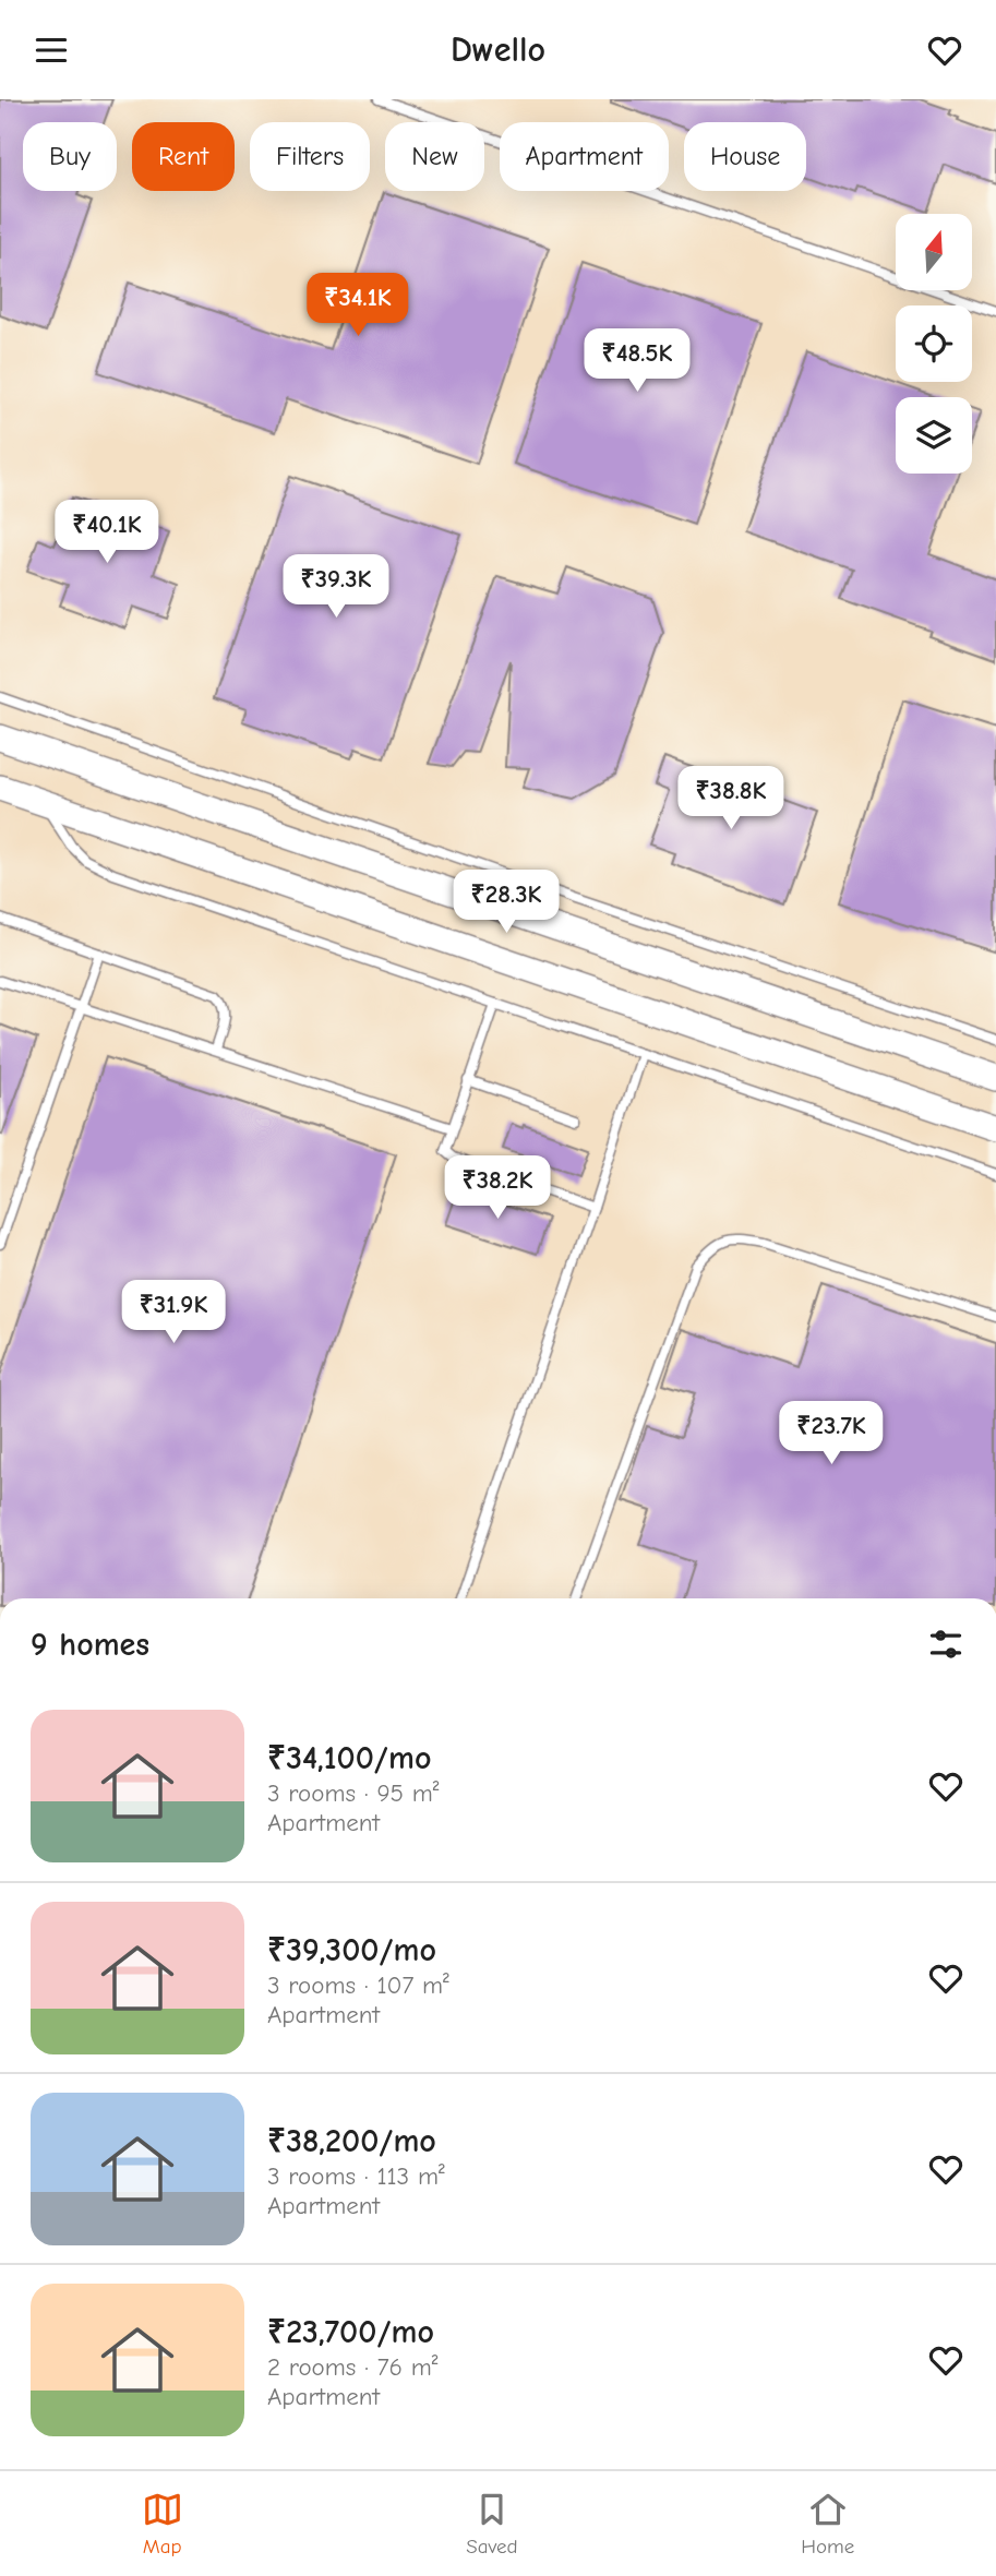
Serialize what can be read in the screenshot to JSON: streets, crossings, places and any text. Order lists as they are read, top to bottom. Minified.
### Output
{"north":"top","page":{"header":"Dwello","chip":["Buy","Rent","Filters","New","Apartment","House"],"price":["₹34.1K","₹48.5K","₹40.1K","₹39.3K","₹38.8K","₹28.3K","₹38.2K","₹31.9K","₹23.7K"],"heading":"9 homes","list":[{"name":"₹34,100/mo","note":"3 rooms · 95 m² · Apartment"},{"name":"₹39,300/mo","note":"3 rooms · 107 m² · Apartment"},{"name":"₹38,200/mo","note":"3 rooms · 113 m² · Apartment"},{"name":"₹23,700/mo","note":"2 rooms · 76 m² · Apartment"}],"tabs":["Map","Saved","Home"]}}
